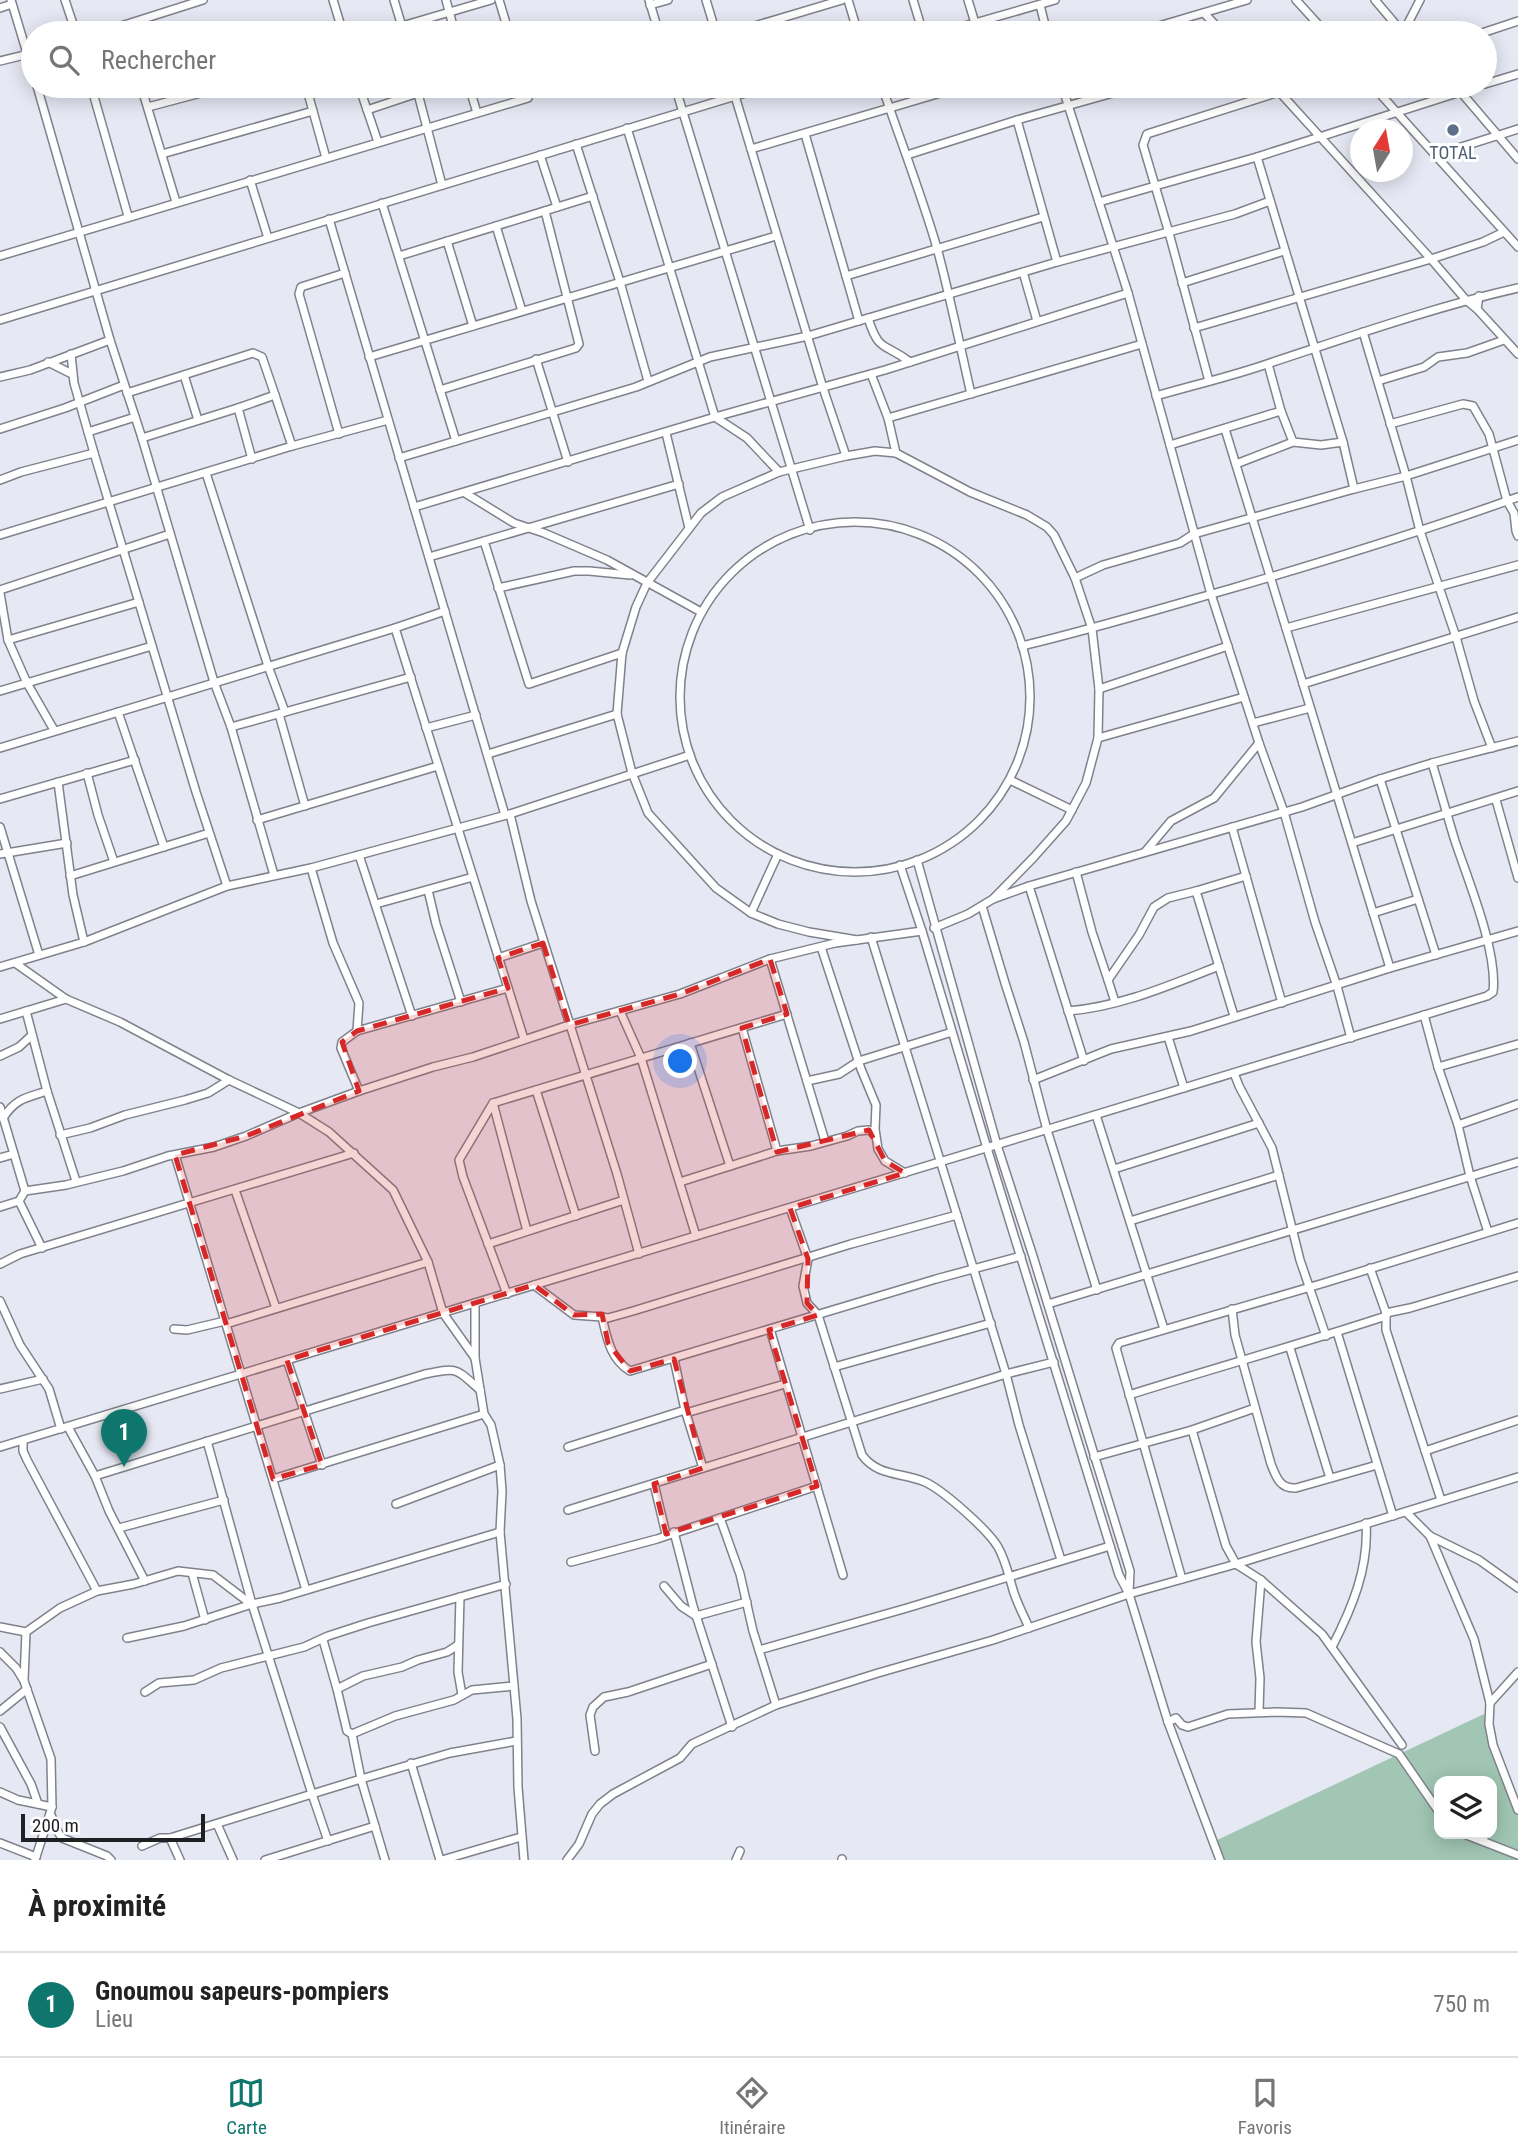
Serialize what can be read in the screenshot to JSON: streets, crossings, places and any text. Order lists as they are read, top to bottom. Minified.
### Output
{"places":["TOTAL"],"scale_bar":"200 m","north":"top","page":{"search":"Rechercher","pins":"1","scale":"200 m","heading":"À proximité","list":[{"mark":"1","name":"Gnoumou sapeurs-pompiers","note":"Lieu","value":"750 m"}],"nav":["Carte","Itinéraire","Favoris"]}}
